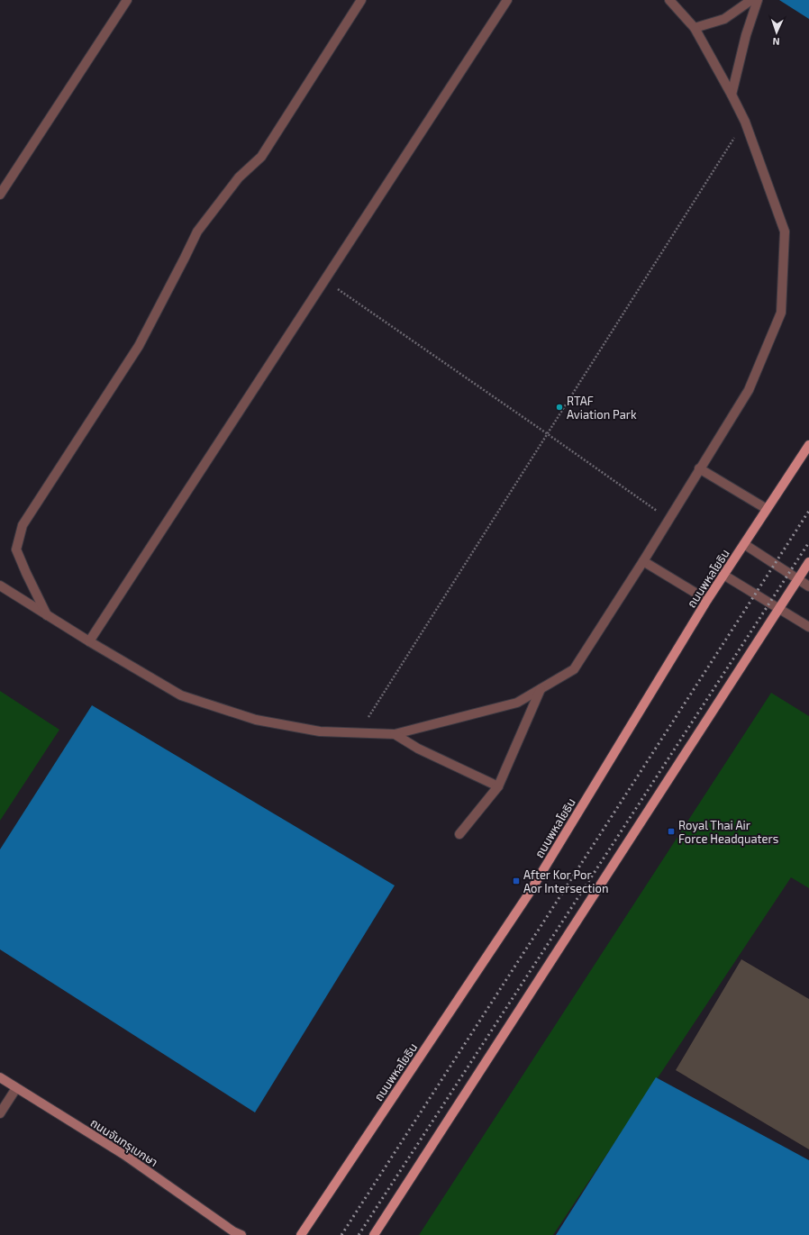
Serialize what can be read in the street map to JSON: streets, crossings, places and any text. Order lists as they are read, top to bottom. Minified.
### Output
{"streets":{"main road":["ถนนพหลโยธิน","ถนนจันทรุเบกษา"]},"places":{"other":["RTAF Aviation Park"],"transit":["Royal Thai Air Force Headquaters","After Kor Por Aor Intersection"]},"north":"bottom"}
